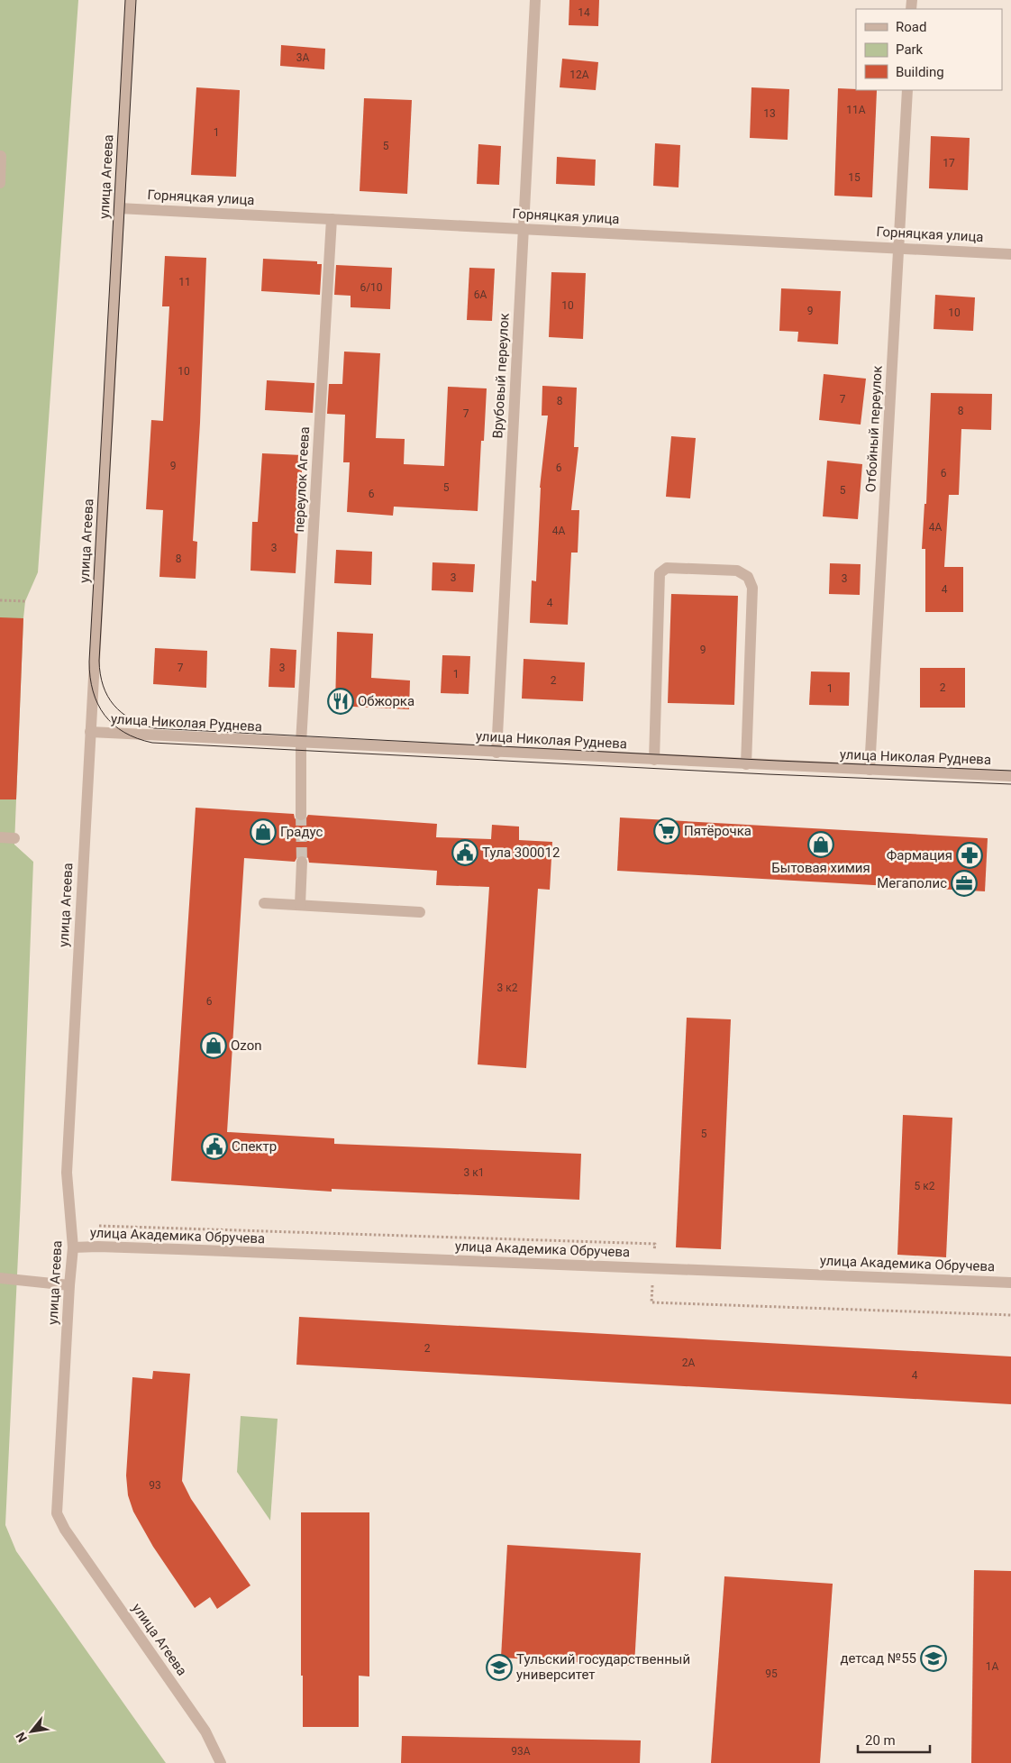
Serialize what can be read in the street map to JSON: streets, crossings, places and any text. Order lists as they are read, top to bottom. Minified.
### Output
{"streets":{"street":["улица Агеева","Горняцкая улица","Врубовый переулок","Отбойный переулок","переулок Агеева","улица Николая Руднева","улица Академика Обручева"]},"crossings":[["улица Агеева","Горняцкая улица"],["улица Агеева","улица Николая Руднева"],["улица Агеева","улица Академика Обручева"],["Горняцкая улица","Врубовый переулок"],["Горняцкая улица","Отбойный переулок"],["Горняцкая улица","переулок Агеева"],["Врубовый переулок","улица Николая Руднева"],["Отбойный переулок","улица Николая Руднева"],["переулок Агеева","улица Николая Руднева"]],"places":{"restaurant":["Обжорка"],"supermarket":["Пятёрочка"],"shop":["Градус","Бытовая химия","Ozon"],"public building":["Тула 300012","Спектр"],"pharmacy":["Фармация"],"office":["Мегаполис"],"school or university":["детсад №55","Тульский государственный университет"]},"house_numbers":["14","3А","12А","11А","13","1","5","17","15","11","6/10","6А","10","9","10","10","7","8","8","7","9","6","6","5","5","6","4А","4А","3","8","3","3","4","4","9","7","3","1","2","2","1","3 к2","6","5","3 к1","5 к2","2","2А","4","93","1А","95","93А"],"legend":["Road","Park","Building"],"scale_bar":"20 m","north":"bottom left"}
